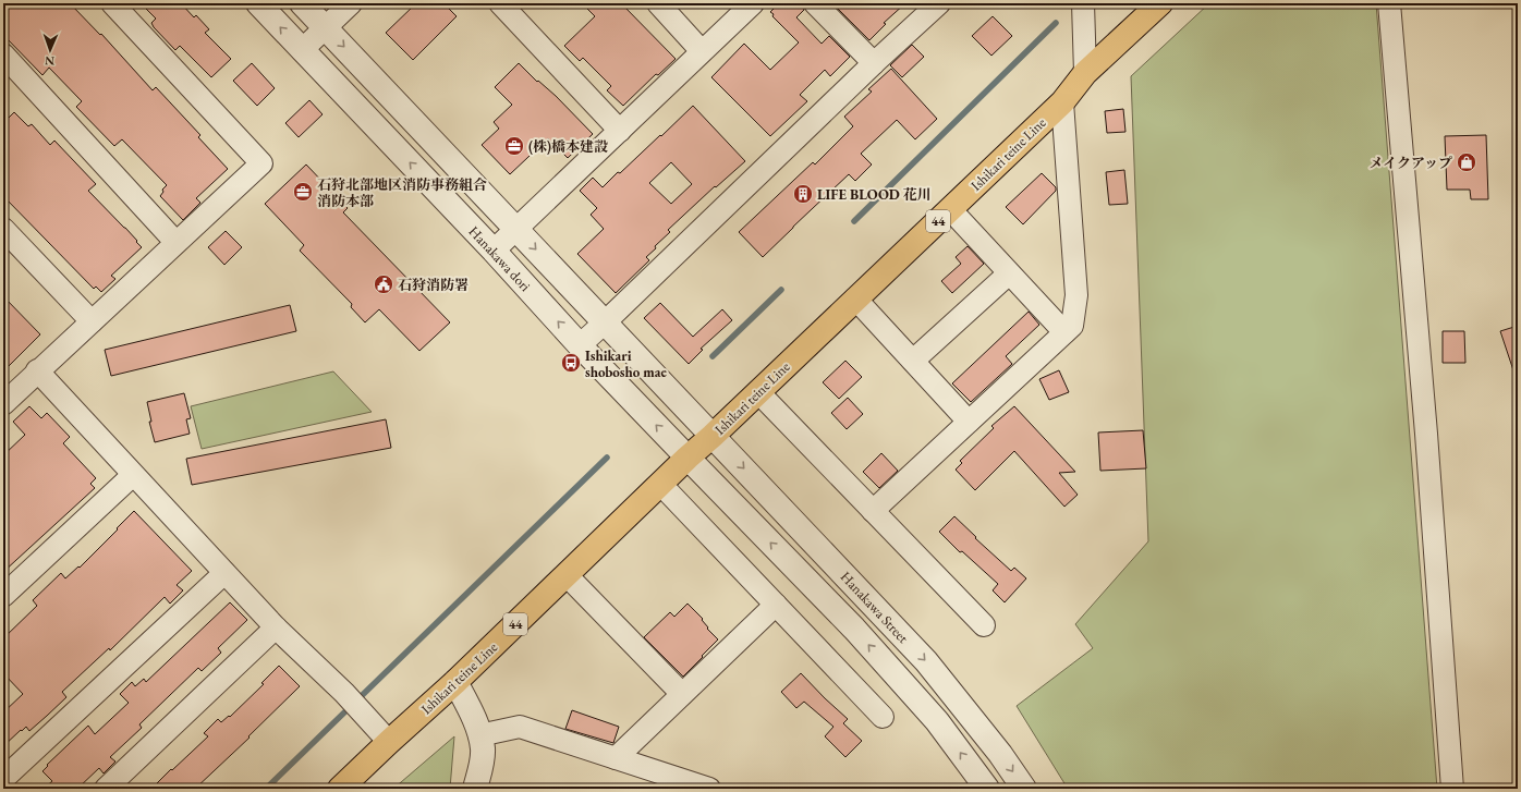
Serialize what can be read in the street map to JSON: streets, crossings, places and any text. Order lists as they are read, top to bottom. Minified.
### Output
{"streets":{"main road":["Ishikari teine Line","44"],"street":["Hanakawa dori","Hanakawa Street"]},"crossings":[["Ishikari teine Line","Hanakawa dori"],["Ishikari teine Line","Hanakawa Street"]],"places":{"office":["(株)橋本建設","石狩北部地区消防事務組合 消防本部"],"shop":["メイクアップ"],"building":["LIFE BLOOD 花川"],"public building":["石狩消防署"],"bus stop":["Ishikari shobosho mae"]},"north":"bottom"}
